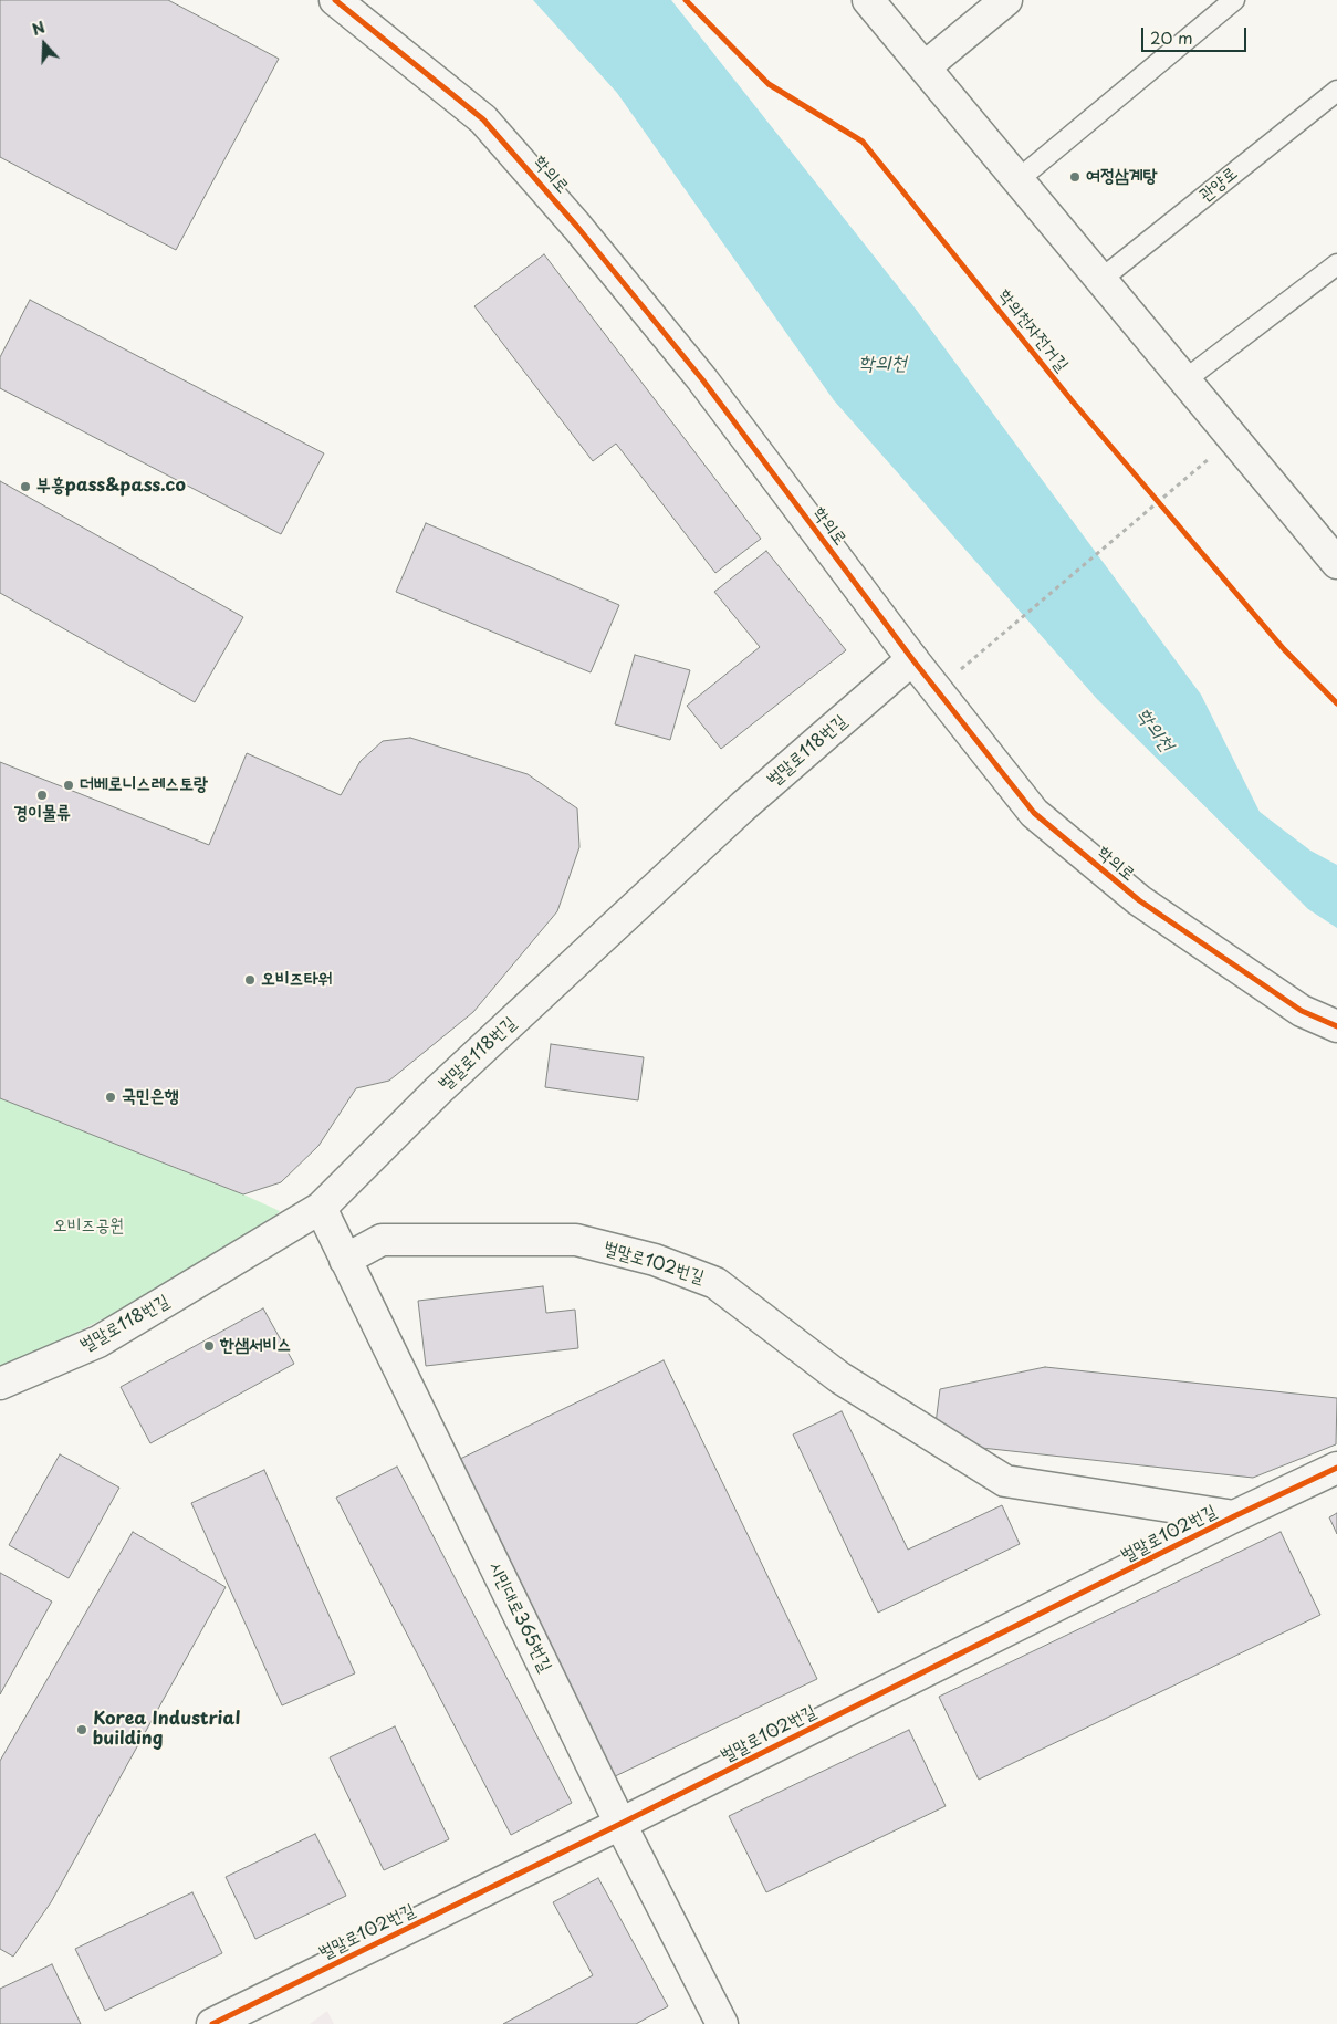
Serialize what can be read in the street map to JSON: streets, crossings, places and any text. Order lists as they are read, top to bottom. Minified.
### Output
{"streets":{"street":["학의로","벌말로118번길","벌말로102번길","시민대로365번길"],"lane":["관양로"],"cycle path":["학의천자전거길"]},"crossings":[["학의로","벌말로118번길"],["벌말로118번길","시민대로365번길"],["벌말로102번길","시민대로365번길"]],"water":["학의천"],"parks":["오비즈공원"],"places":["여정삼계탕","부흥pass&pass.co","더베로니스레스토랑","경이물류","오비즈타워","국민은행","한샘서비스","Korea Industrial building"],"scale_bar":"20 m","north":"top"}
